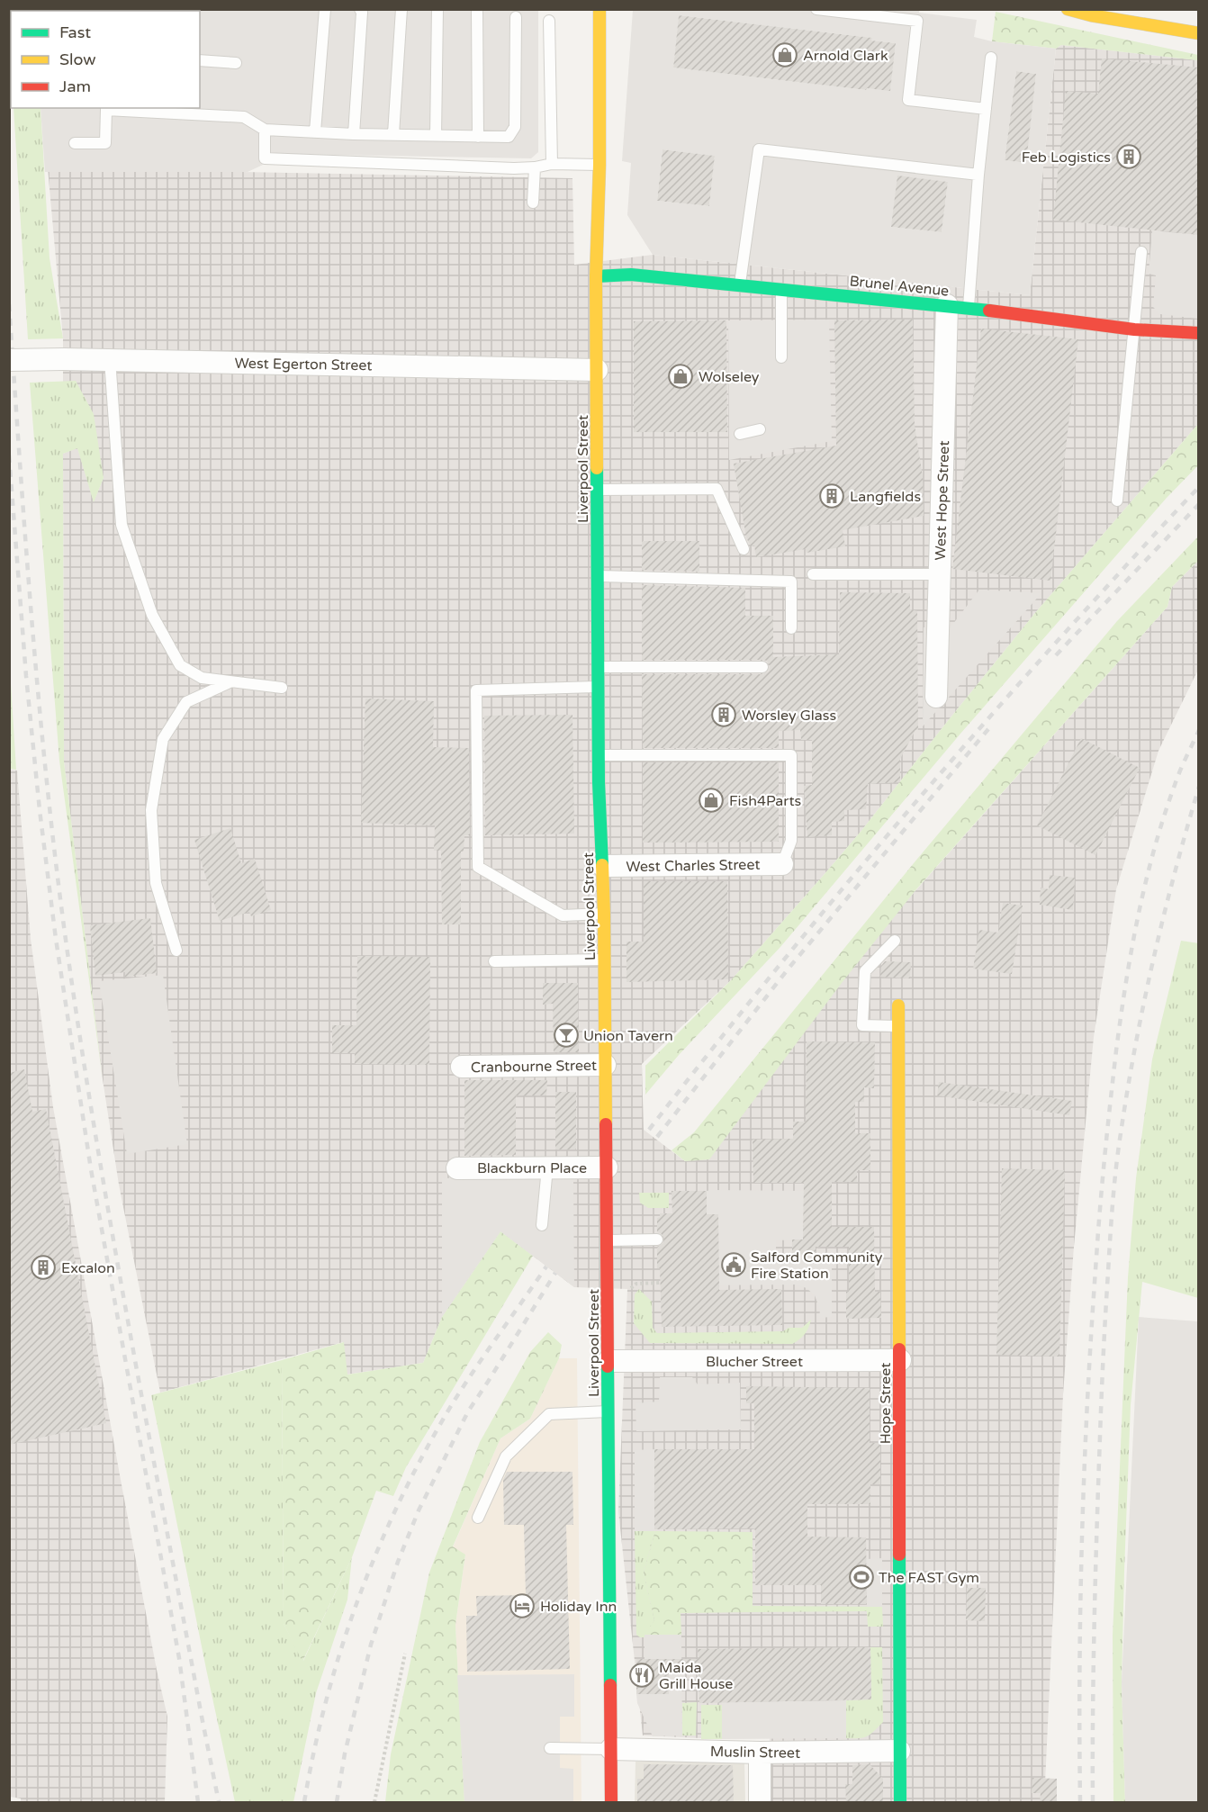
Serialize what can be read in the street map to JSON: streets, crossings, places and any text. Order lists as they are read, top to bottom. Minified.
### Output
{"streets":{"main road":["Brunel Avenue","Liverpool Street","Hope Street"],"street":["West Egerton Street","West Hope Street","West Charles Street","Cranbourne Street","Blackburn Place","Blucher Street","Muslin Street"]},"crossings":[["Brunel Avenue","Liverpool Street"],["Brunel Avenue","West Hope Street"],["West Egerton Street","Liverpool Street"],["Liverpool Street","West Charles Street"],["Liverpool Street","Cranbourne Street"],["Liverpool Street","Blackburn Place"],["Liverpool Street","Blucher Street"],["Liverpool Street","Muslin Street"],["Blucher Street","Hope Street"],["Hope Street","Muslin Street"]],"places":{"shop":["Arnold Clark","Wolseley","Fish4Parts"],"building":["Feb Logistics","Langfields","Worsley Glass","Excalon"],"bar":["Union Tavern"],"public building":["Salford Community Fire Station"],"sports":["The FAST Gym"],"hotel":["Holiday Inn"],"restaurant":["Maida Grill House"]},"legend":["Fast","Slow","Jam"]}
